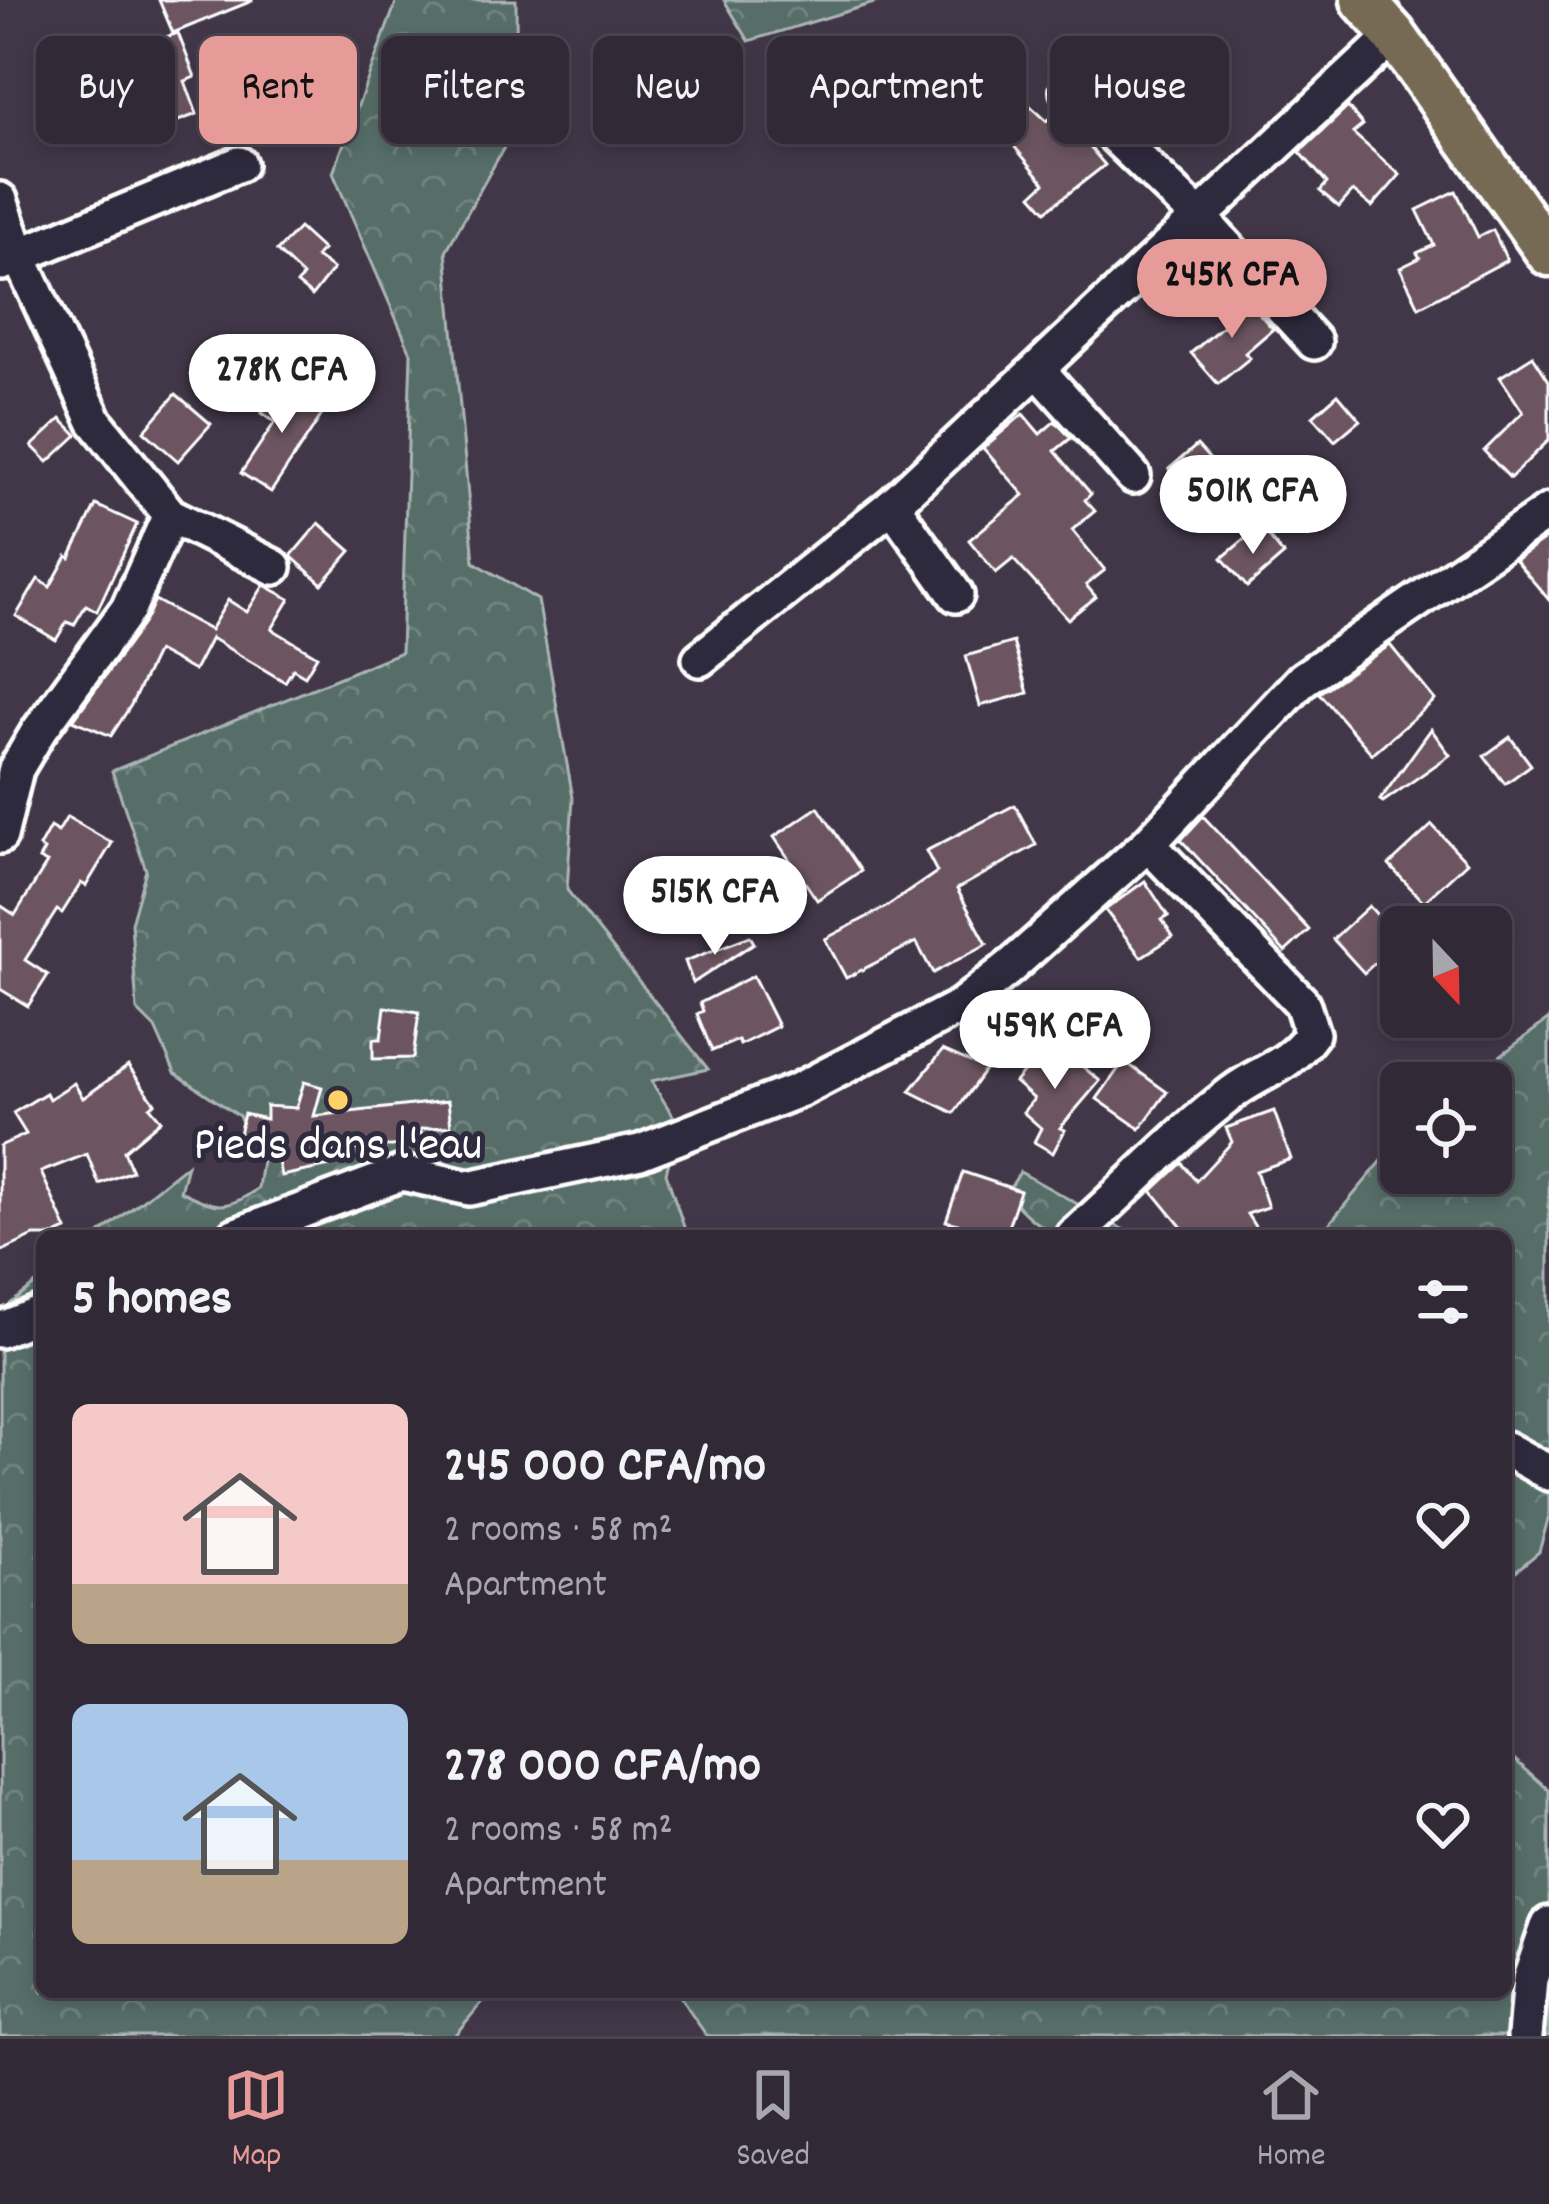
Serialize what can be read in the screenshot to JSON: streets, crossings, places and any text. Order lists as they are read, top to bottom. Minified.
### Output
{"places":["Pieds dans l'eau"],"north":"bottom","page":{"chip":["Buy","Rent","Filters","New","Apartment","House"],"price":["245K CFA","278K CFA","501K CFA","515K CFA","459K CFA"],"heading":"5 homes","list":[{"name":"245 000 CFA/mo","note":"2 rooms · 58 m² · Apartment"},{"name":"278 000 CFA/mo","note":"2 rooms · 58 m² · Apartment"}],"tabs":["Map","Saved","Home"]}}
